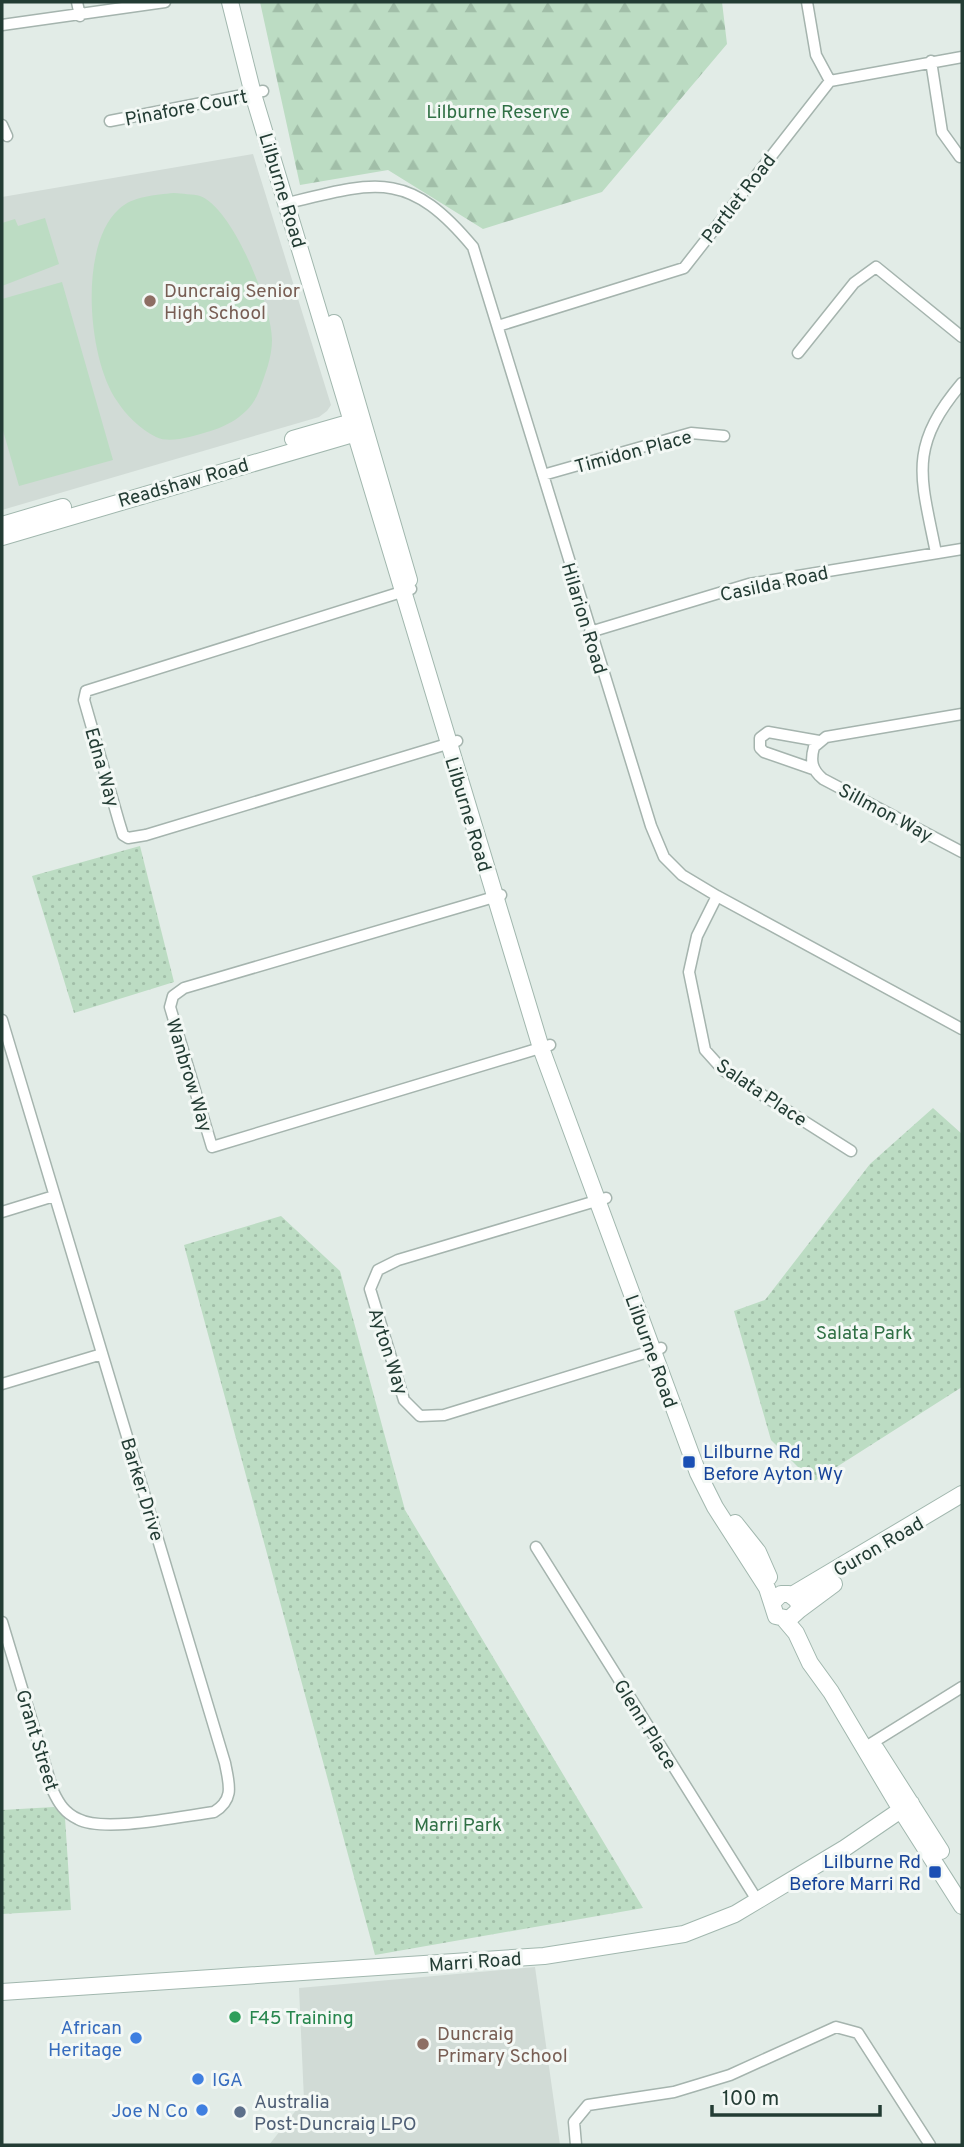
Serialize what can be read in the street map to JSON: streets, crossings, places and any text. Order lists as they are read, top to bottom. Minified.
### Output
{"streets":{"street":["Pinafore Court","Lilburne Road","Partlet Road","Timidon Place","Readshaw Road","Casilda Road","Hilarion Road","Edna Way","Sillmon Way","Wanbrow Way","Salata Place","Ayton Way","Barker Drive","Guron Road","Glenn Place","Grant Street","Marri Road"]},"crossings":[["Pinafore Court","Lilburne Road"],["Lilburne Road","Readshaw Road"],["Lilburne Road","Hilarion Road"],["Lilburne Road","Edna Way"],["Lilburne Road","Wanbrow Way"],["Lilburne Road","Ayton Way"],["Lilburne Road","Guron Road"],["Lilburne Road","Marri Road"],["Partlet Road","Hilarion Road"],["Timidon Place","Hilarion Road"],["Casilda Road","Hilarion Road"],["Hilarion Road","Salata Place"],["Barker Drive","Grant Street"],["Glenn Place","Marri Road"]],"parks":["Lilburne Reserve","Salata Park","Marri Park"],"places":{"other":["Duncraig Senior High School","F45 Training","African Heritage","Duncraig Primary School","IGA","Joe N Co","Australia Post-Duncraig LPO"],"transit":["Lilburne Rd Before Ayton Wy","Lilburne Rd Before Marri Rd"]},"scale_bar":"100 m"}
